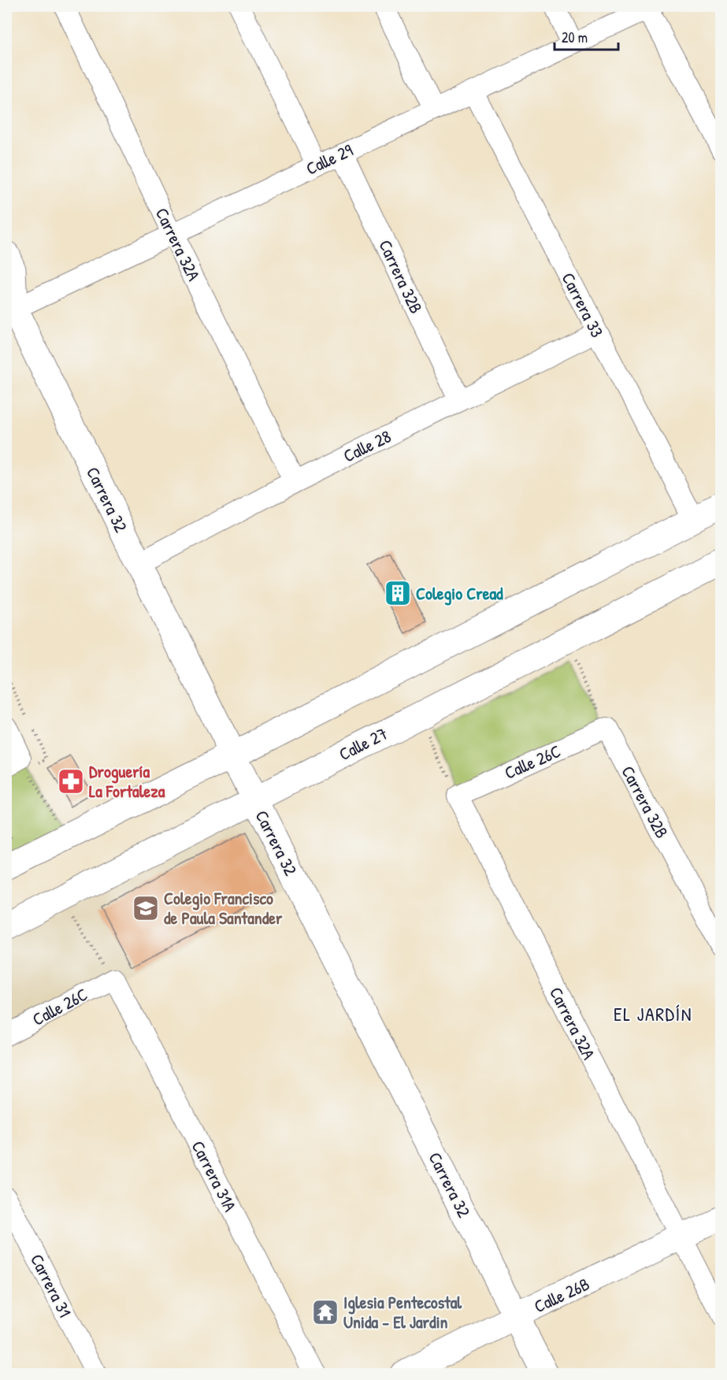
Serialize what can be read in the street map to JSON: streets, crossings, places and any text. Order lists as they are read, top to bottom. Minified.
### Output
{"streets":{"street":["Calle 29","Carrera 32A","Carrera 32B","Carrera 33","Calle 28","Carrera 32","Calle 27","Calle 26C","Carrera 31A","Carrera 31","Calle 26B"]},"crossings":[["Calle 29","Carrera 32A"],["Calle 29","Carrera 32B"],["Calle 29","Carrera 33"],["Calle 29","Carrera 32"],["Carrera 32A","Calle 28"],["Carrera 32A","Calle 26C"],["Carrera 32A","Calle 26B"],["Carrera 32B","Calle 28"],["Carrera 32B","Calle 26C"],["Carrera 33","Calle 28"],["Calle 28","Carrera 32"],["Carrera 32","Calle 27"],["Carrera 32","Calle 26B"],["Calle 26C","Carrera 31A"]],"districts":["EL JARDÍN"],"places":{"building":["Colegio Cread"],"pharmacy":["Droguería La Fortaleza"],"school or university":["Colegio Francisco de Paula Santander"],"temple":["Iglesia Pentecostal Unida - El Jardin"]},"scale_bar":"20 m"}
